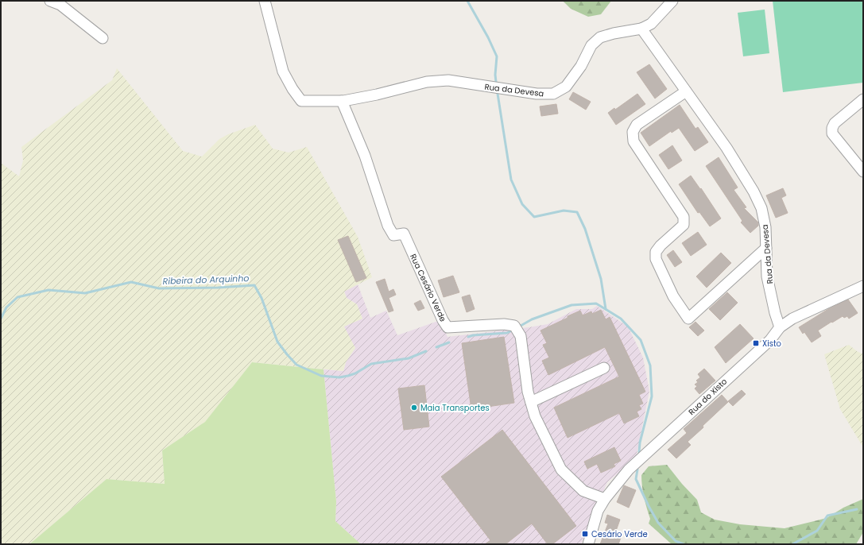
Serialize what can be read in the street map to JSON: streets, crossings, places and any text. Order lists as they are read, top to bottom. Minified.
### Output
{"streets":{"street":["Rua da Devesa","Rua Cesário Verde","Rua do Xisto"]},"crossings":[["Rua da Devesa","Rua Cesário Verde"],["Rua da Devesa","Rua do Xisto"],["Rua Cesário Verde","Rua do Xisto"]],"water":["Ribeira do Arquinho"],"places":{"transit":["Xisto","Cesário Verde"],"other":["Maia Transportes"]}}
